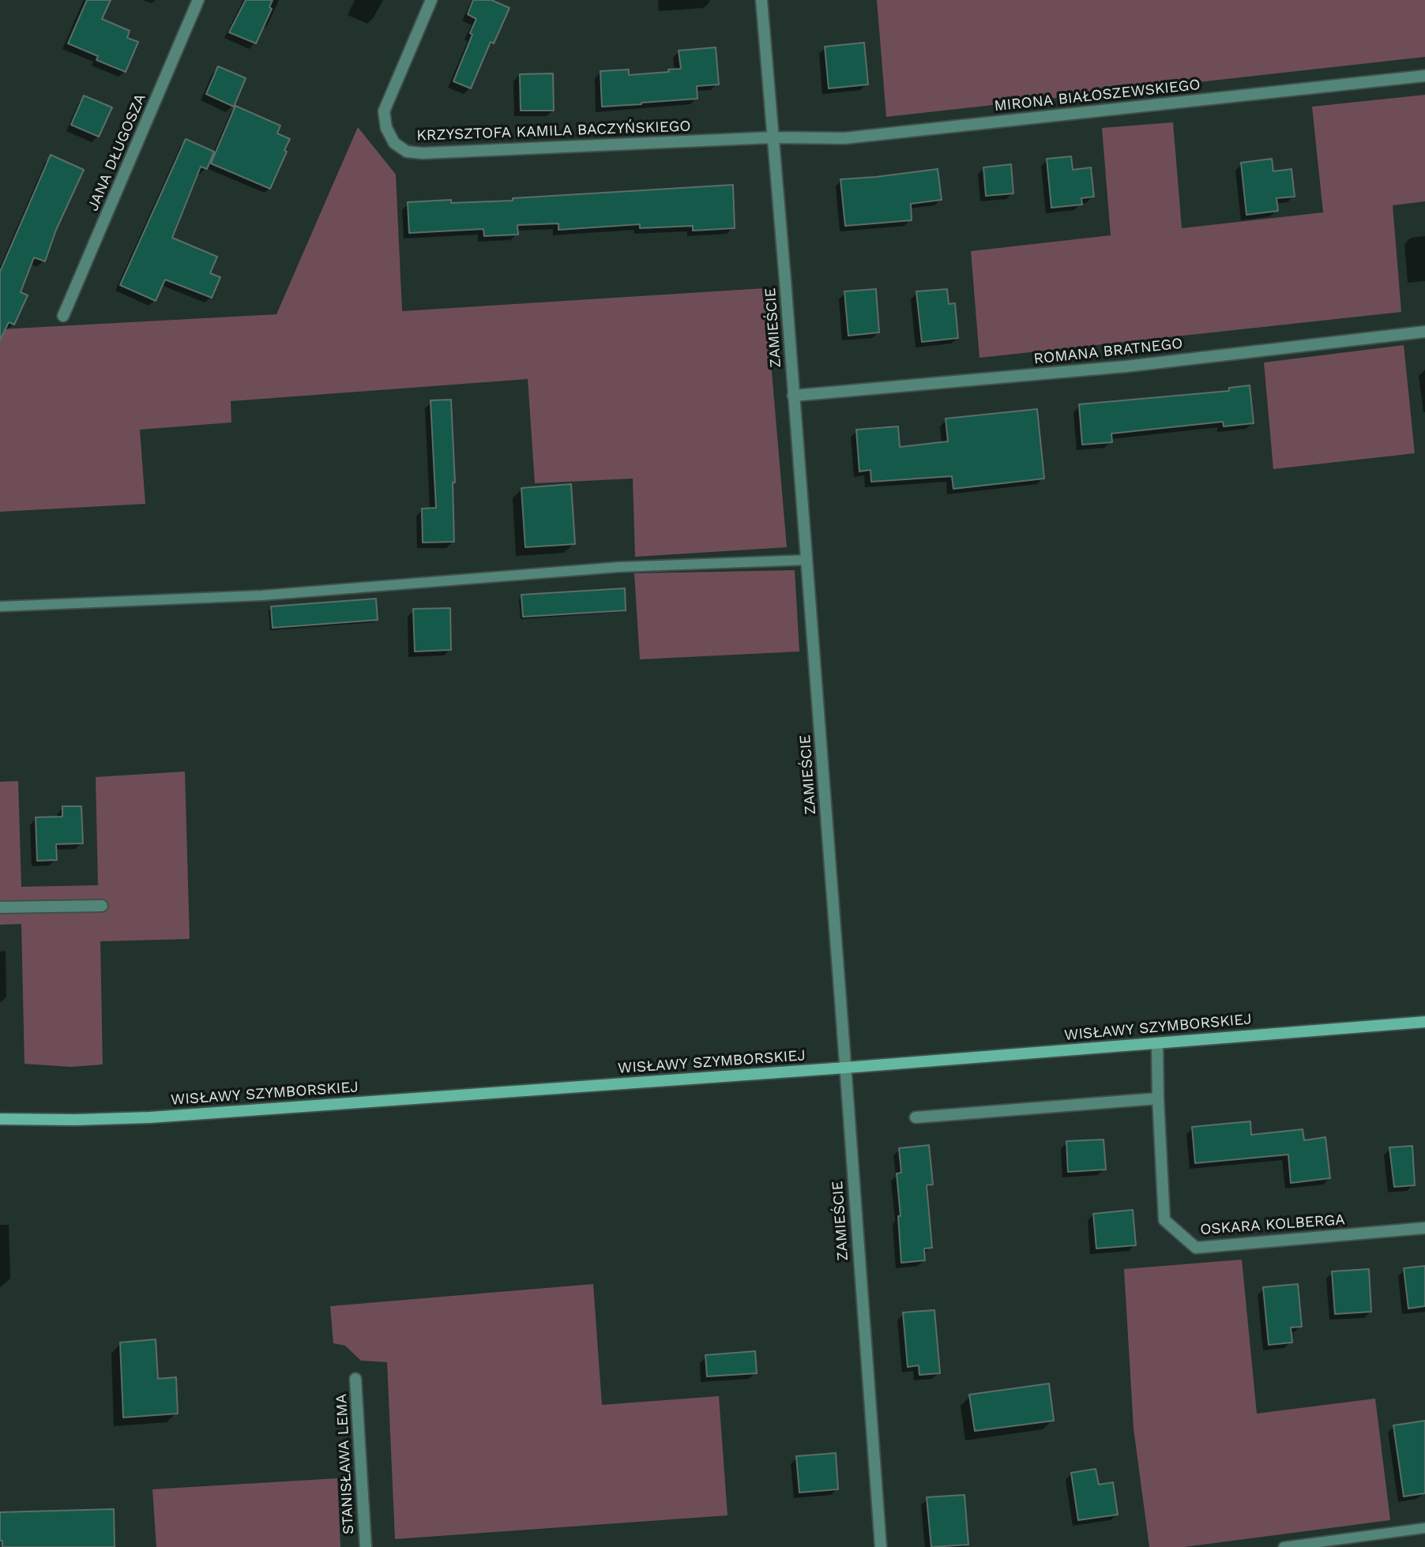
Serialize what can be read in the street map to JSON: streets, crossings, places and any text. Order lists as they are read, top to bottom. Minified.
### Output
{"streets":{"main road":["WISŁAWY SZYMBORSKIEJ"],"street":["MIRONA BIAŁOSZEWSKIEGO","KRZYSZTOFA KAMILA BACZYŃSKIEGO","JANA DŁUGOSZA","ZAMIEŚCIE","ROMANA BRATNEGO","OSKARA KOLBERGA","STANISŁAWA LEMA"]},"crossings":[["MIRONA BIAŁOSZEWSKIEGO","KRZYSZTOFA KAMILA BACZYŃSKIEGO"],["MIRONA BIAŁOSZEWSKIEGO","ZAMIEŚCIE"],["KRZYSZTOFA KAMILA BACZYŃSKIEGO","ZAMIEŚCIE"],["ZAMIEŚCIE","ROMANA BRATNEGO"],["ZAMIEŚCIE","WISŁAWY SZYMBORSKIEJ"],["WISŁAWY SZYMBORSKIEJ","OSKARA KOLBERGA"]]}
